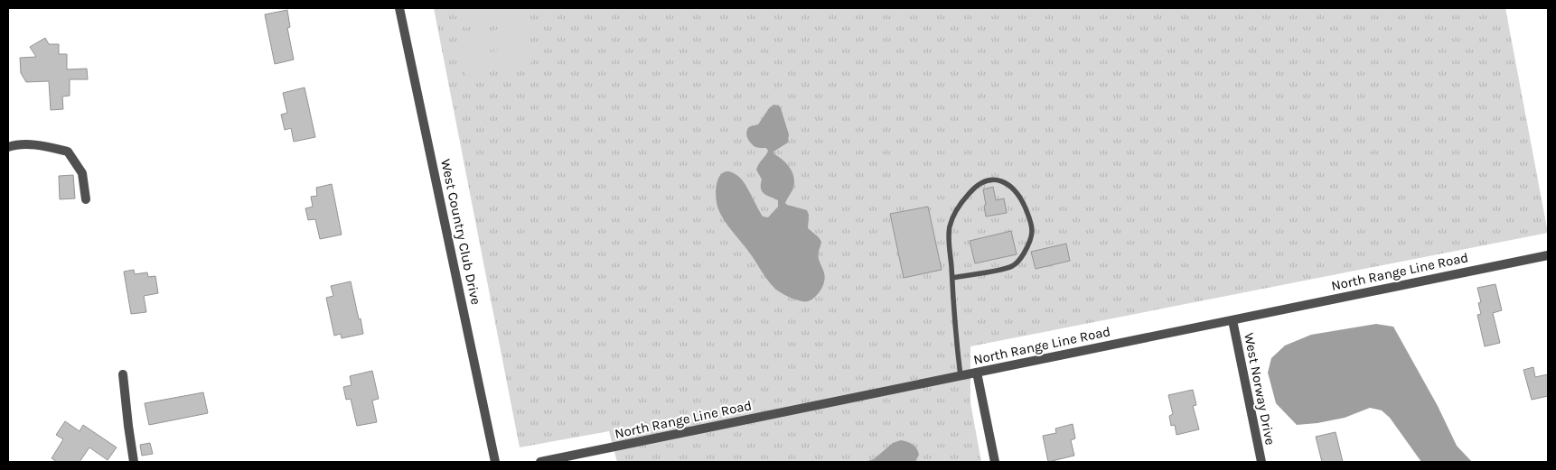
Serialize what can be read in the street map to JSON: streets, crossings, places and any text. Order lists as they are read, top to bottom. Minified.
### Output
{"streets":{"street":["West Country Club Drive","North Range Line Road","West Norway Drive"]},"crossings":[["North Range Line Road","West Norway Drive"]]}
